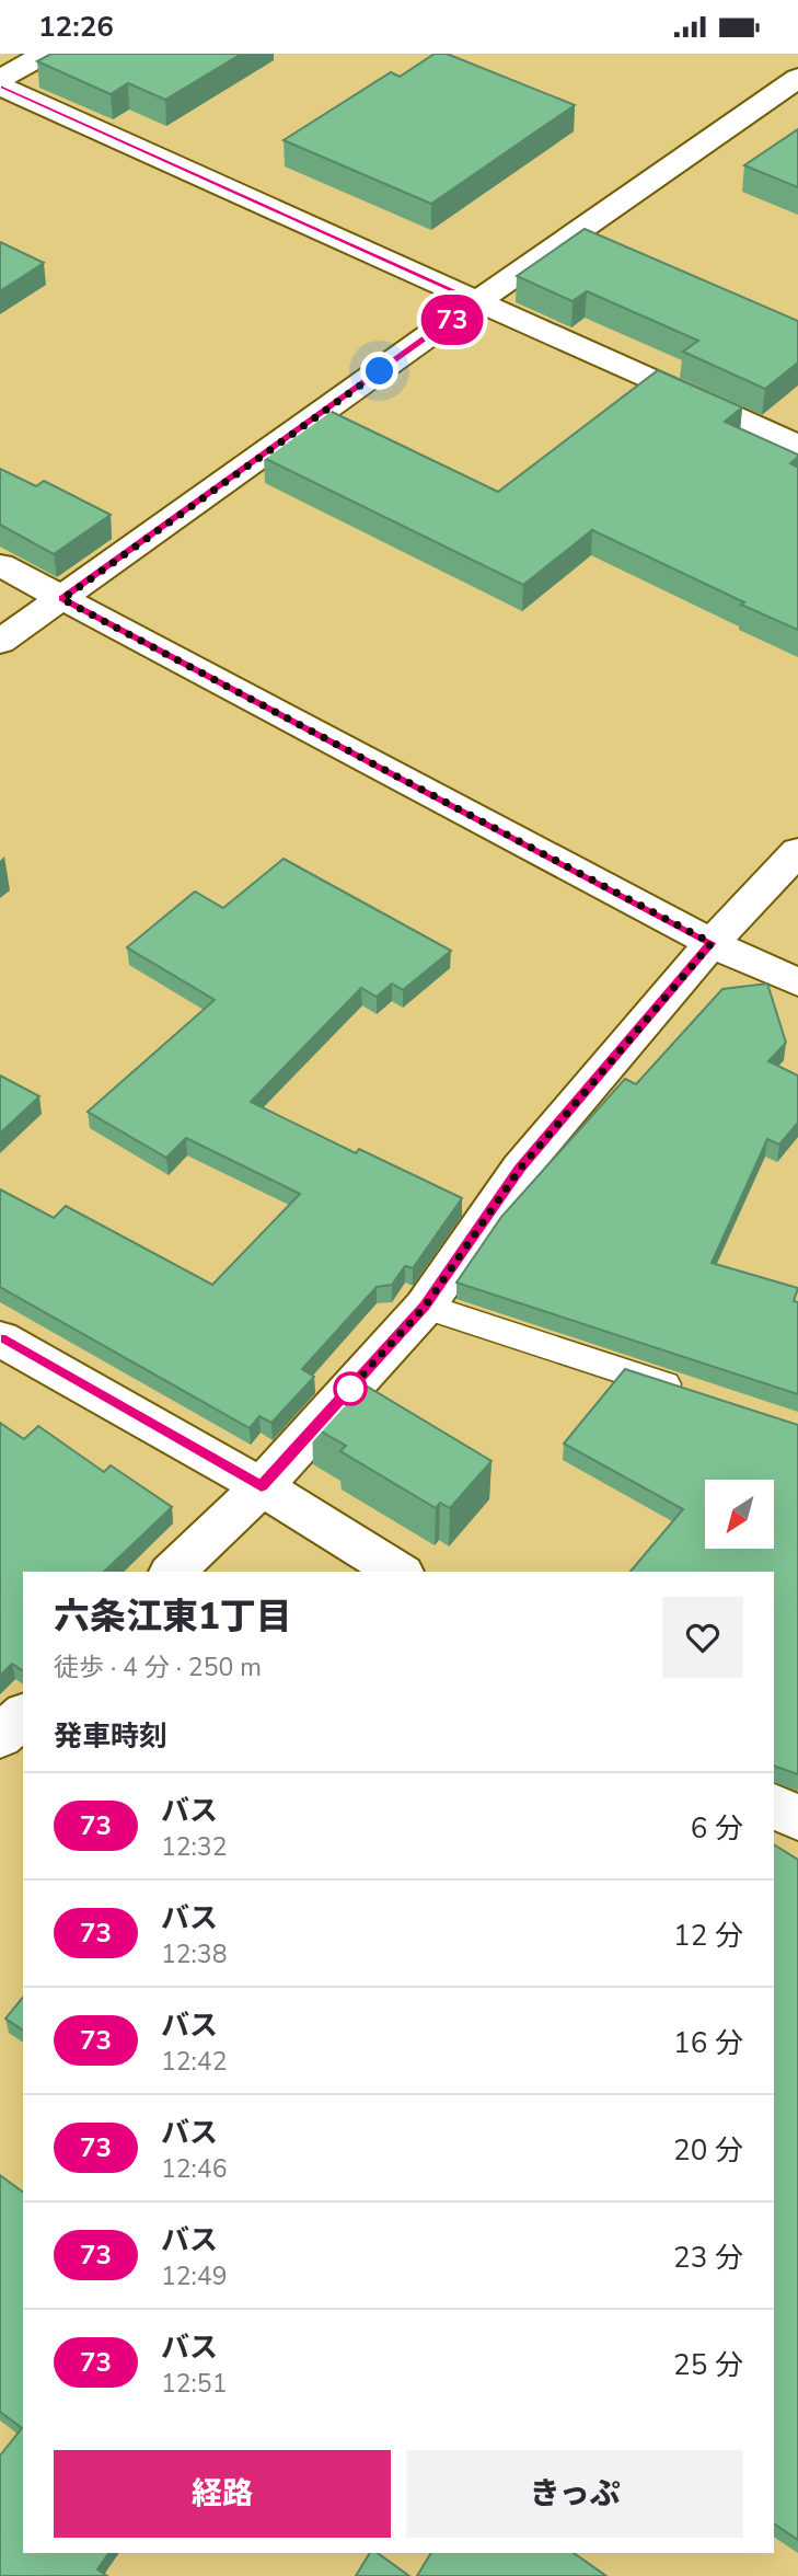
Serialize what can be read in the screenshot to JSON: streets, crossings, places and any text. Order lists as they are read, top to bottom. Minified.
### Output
{"lines":["bus line 73"],"north":"bottom left","page":{"status":"12:26","on_map":"73","heading":[["六条江東1丁目","徒歩 · 4 分 · 250 m"],"発車時刻"],"list":[{"mark":"73","name":"バス","note":"12:32","value":"6 分"},{"mark":"73","name":"バス","note":"12:38","value":"12 分"},{"mark":"73","name":"バス","note":"12:42","value":"16 分"},{"mark":"73","name":"バス","note":"12:46","value":"20 分"},{"mark":"73","name":"バス","note":"12:49","value":"23 分"},{"mark":"73","name":"バス","note":"12:51","value":"25 分"}],"buttons":["経路","きっぷ"]}}
